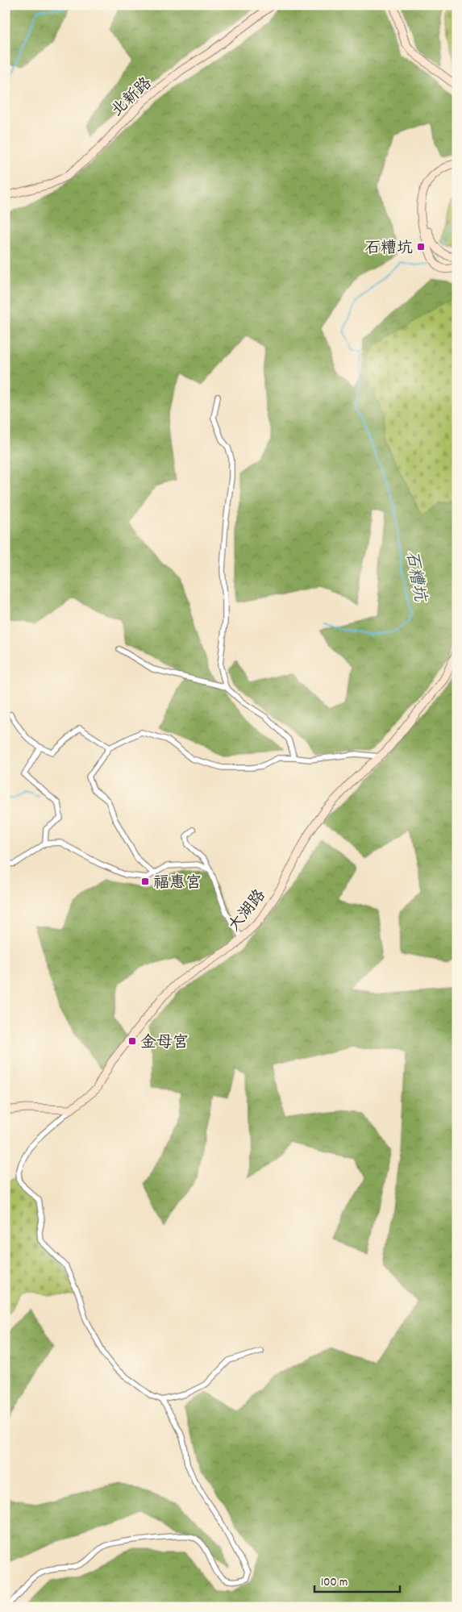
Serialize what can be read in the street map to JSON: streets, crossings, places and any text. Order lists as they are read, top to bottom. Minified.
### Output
{"streets":{"street":["北新路","大湖路"]},"water":["石糟坑"],"places":{"transit":["石糟坑","福惠宮","金母宮"]},"scale_bar":"100 m"}
